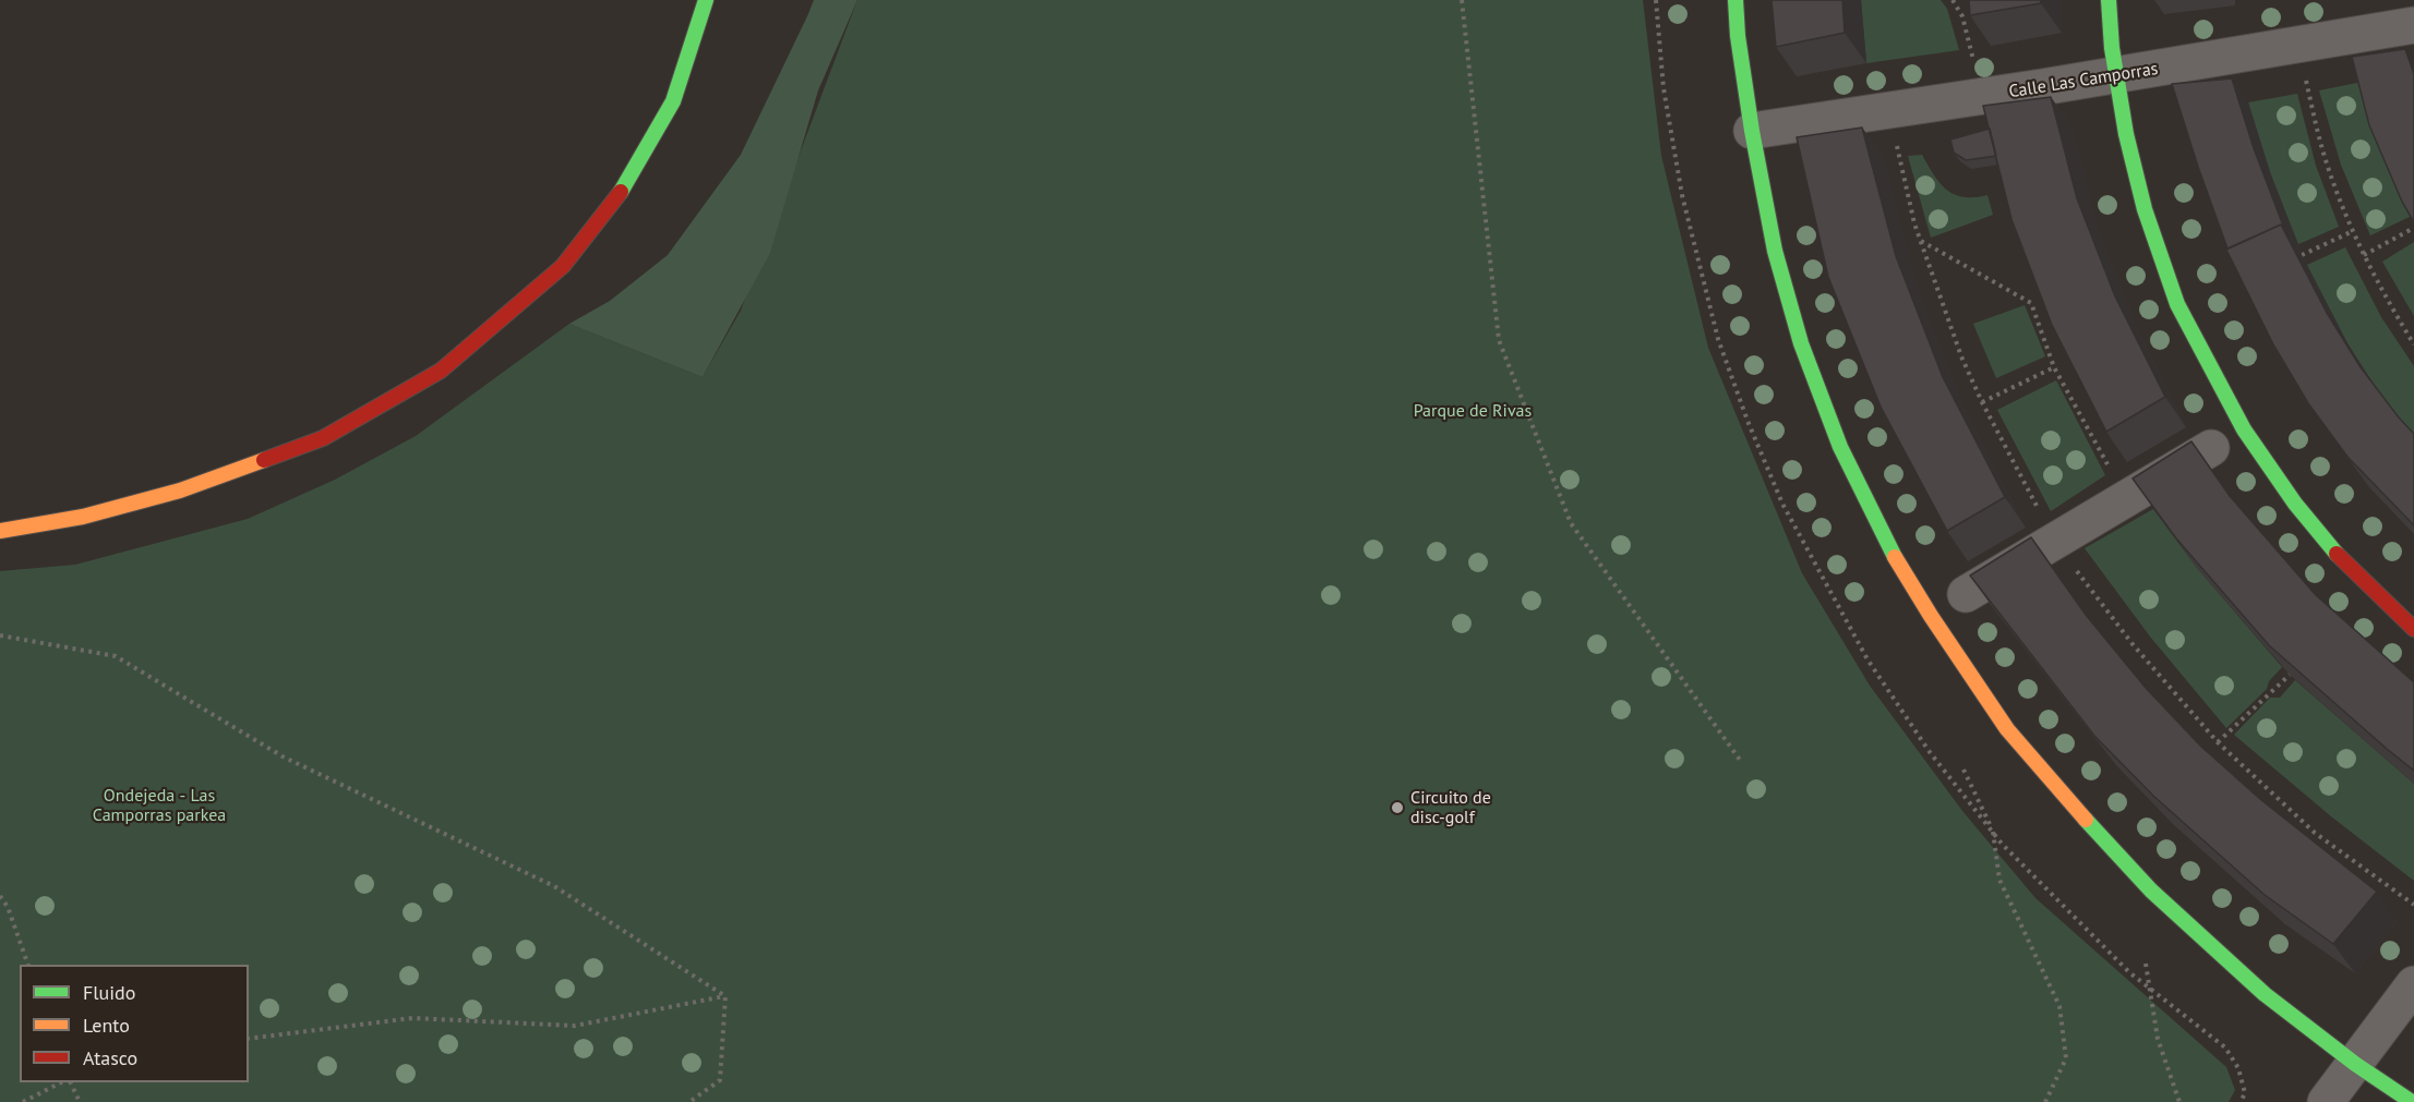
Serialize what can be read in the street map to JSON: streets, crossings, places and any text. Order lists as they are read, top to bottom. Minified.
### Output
{"streets":{"street":["Calle Las Camporras"]},"parks":["Parque de Rivas","Ondejeda - Las Camporras parkea"],"places":["Circuito de disc-golf"],"legend":["Fluido","Lento","Atasco"]}
